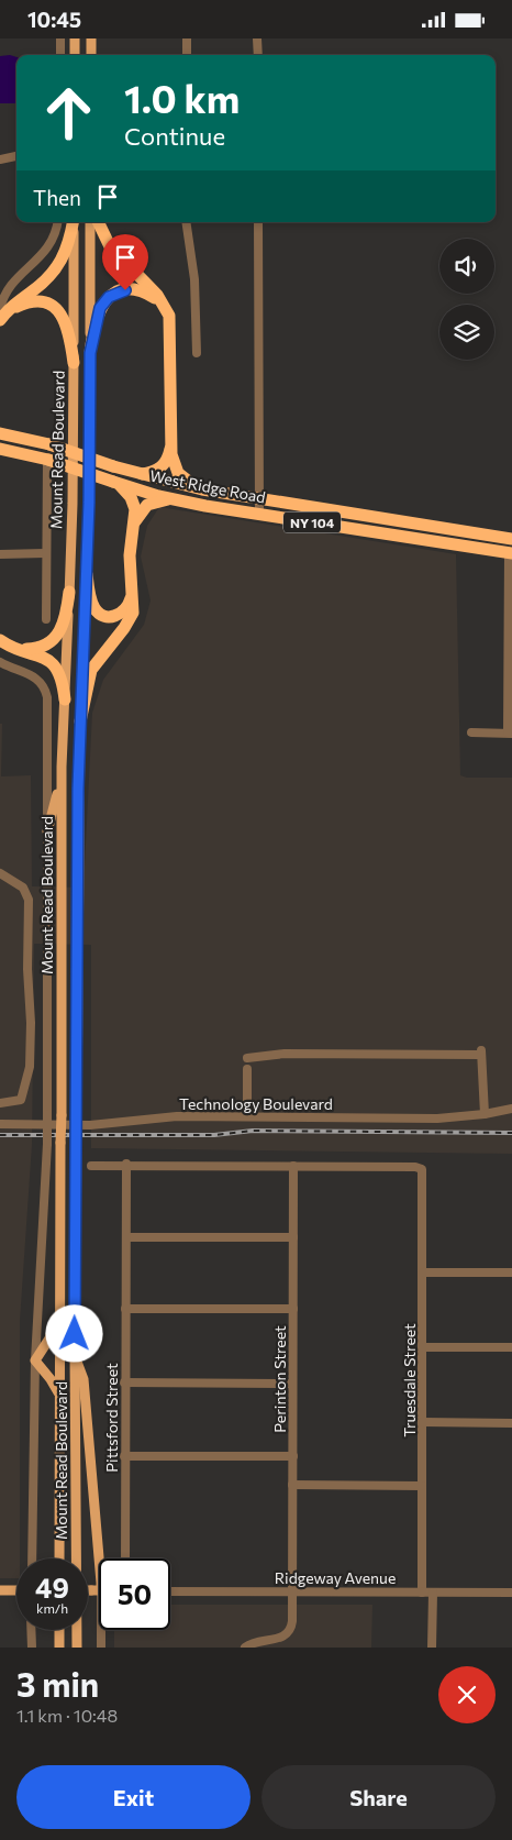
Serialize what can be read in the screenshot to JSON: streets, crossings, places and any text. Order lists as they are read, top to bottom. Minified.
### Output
{"streets":{"highway":["West Ridge Road","NY 104"],"main road":["Mount Read Boulevard"],"street":["Technology Boulevard","Perinton Street","Truesdale Street","Pittsford Street","Ridgeway Avenue"]},"crossings":[["Mount Read Boulevard","West Ridge Road"],["Perinton Street","Truesdale Street"],["Perinton Street","Ridgeway Avenue"],["Truesdale Street","Ridgeway Avenue"]],"page":{"status":"10:45","turn":["1.0 km","Continue"],"then":"Then","speed":"49 km/h","limit":"50","heading":["3 min","1.1 km · 10:48"],"buttons":["Exit","Share"]}}
